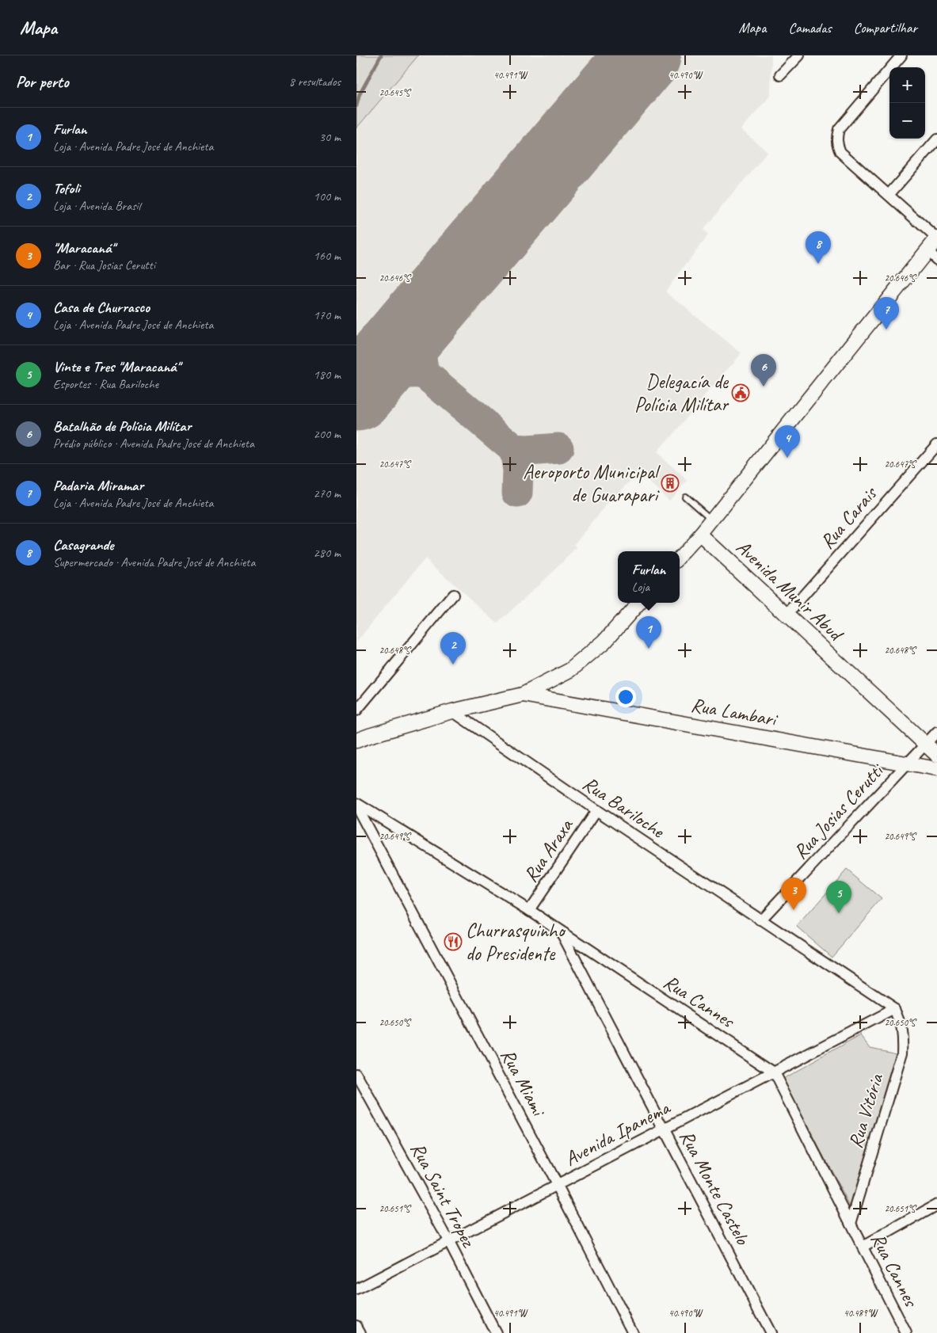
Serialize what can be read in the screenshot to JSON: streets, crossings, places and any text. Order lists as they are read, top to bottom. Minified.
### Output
{"streets":{"street":["Rua Carais","Avenida Munir Abud","Rua Lambari","Rua Bariloche","Rua Josias Cerutti","Rua Araxa","Rua Cannes","Rua Miami","Rua Vitória","Avenida Ipanema","Rua Monte Castelo","Rua Saint Tropez"]},"crossings":[["Rua Carais","Avenida Munir Abud"],["Avenida Munir Abud","Rua Josias Cerutti"],["Rua Lambari","Rua Josias Cerutti"],["Rua Bariloche","Rua Josias Cerutti"],["Rua Bariloche","Rua Araxa"],["Rua Bariloche","Rua Vitória"],["Rua Bariloche","Avenida Ipanema"],["Rua Araxa","Rua Cannes"],["Rua Cannes","Rua Miami"],["Rua Cannes","Rua Vitória"],["Rua Cannes","Avenida Ipanema"],["Rua Cannes","Rua Monte Castelo"],["Rua Miami","Avenida Ipanema"],["Rua Vitória","Avenida Ipanema"],["Avenida Ipanema","Rua Monte Castelo"],["Avenida Ipanema","Rua Saint Tropez"]],"places":{"public building":["Delegacía de Polícia Milítar"],"building":["Aeroporto Municipal de Guarapari"],"restaurant":["Churrasquinho do Presidente"]},"page":{"header":"Mapa","nav":["Mapa","Camadas","Compartilhar"],"heading":["Por perto","8 resultados"],"map_buttons":["+","−"],"list":[{"mark":"1","name":"Furlan","note":"Loja · Avenida Padre José de Anchieta","value":"30 m"},{"mark":"2","name":"Tofoli","note":"Loja · Avenida Brasil","value":"100 m"},{"mark":"3","name":"\"Maracaná\"","note":"Bar · Rua Josias Cerutti","value":"160 m"},{"mark":"4","name":"Casa de Churrasco","note":"Loja · Avenida Padre José de Anchieta","value":"170 m"},{"mark":"5","name":"Vinte e Tres \"Maracaná\"","note":"Esportes · Rua Bariloche","value":"180 m"},{"mark":"6","name":"Batalhão de Polícia Milítar","note":"Prédio público · Avenida Padre José de Anchieta","value":"200 m"},{"mark":"7","name":"Padaria Miramar","note":"Loja · Avenida Padre José de Anchieta","value":"270 m"},{"mark":"8","name":"Casagrande","note":"Supermercado · Avenida Padre José de Anchieta","value":"280 m"}],"pins":["8","7","6","4","1","2","3","5"],"popup":["Furlan","Loja"]},"coordinates":["40.491°W","40.490°W","20.645°S","20.646°S","20.647°S","20.648°S","20.649°S","20.650°S","20.651°S","40.489°W"]}
